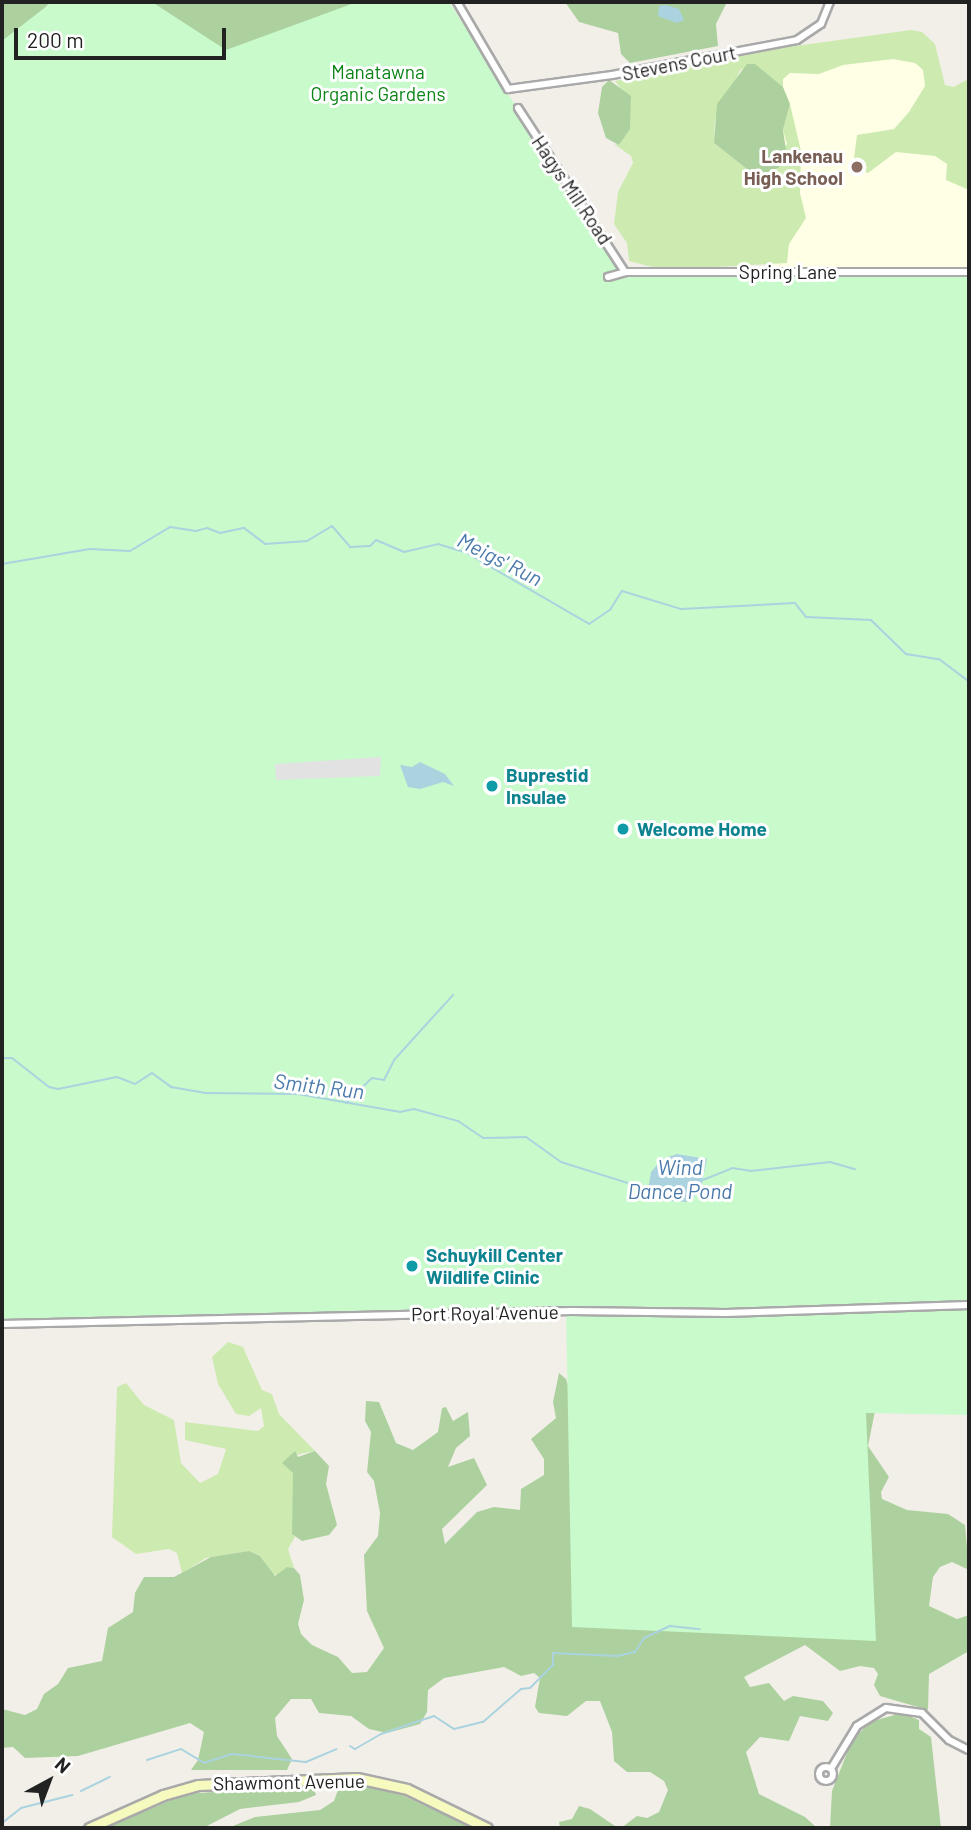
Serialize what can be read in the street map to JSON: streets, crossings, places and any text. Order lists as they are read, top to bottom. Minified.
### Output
{"streets":{"main road":["Shawmont Avenue"],"street":["Stevens Court","Hagys Mill Road","Spring Lane","Port Royal Avenue"]},"crossings":[["Hagys Mill Road","Spring Lane"]],"water":["Meigs' Run","Smith Run","Wind Dance Pond"],"parks":["Manatawna Organic Gardens"],"places":["Lankenau High School","Buprestid Insulae","Welcome Home","Schuykill Center Wildlife Clinic"],"scale_bar":"200 m","north":"top right"}
